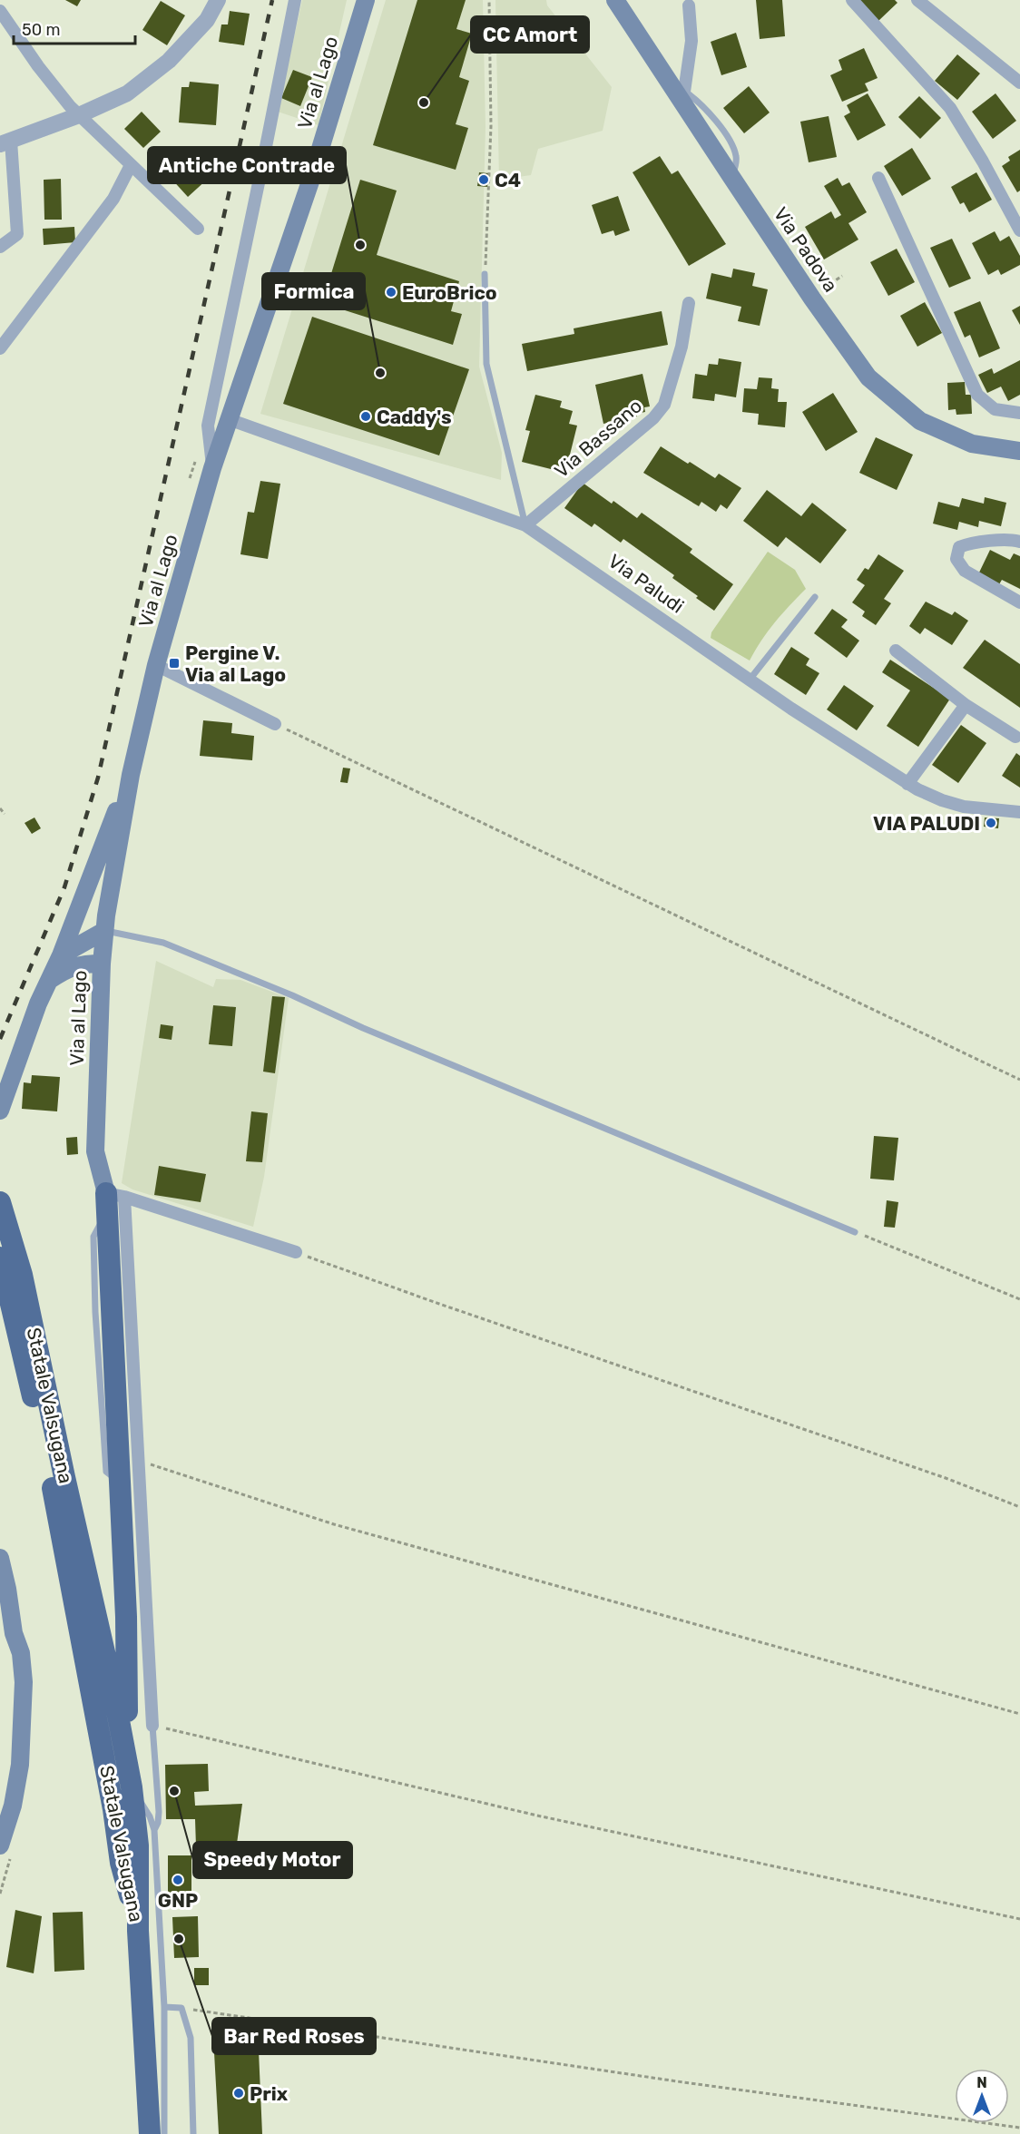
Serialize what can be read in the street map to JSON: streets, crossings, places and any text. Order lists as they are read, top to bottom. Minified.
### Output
{"streets":{"highway":["Statale Valsugana"],"main road":["Via al Lago","Via Padova"],"street":["Via Bassano","Via Paludi"]},"crossings":[["Via al Lago","Via Paludi"],["Via Bassano","Via Paludi"]],"places":{"other":["CC Amort","C4","Antiche Contrade","EuroBrico","Formica","Caddy's","VIA PALUDI","Speedy Motor","GNP","Bar Red Roses","Prix"],"transit":["Pergine V. Via al Lago"]},"scale_bar":"50 m","north":"top"}
